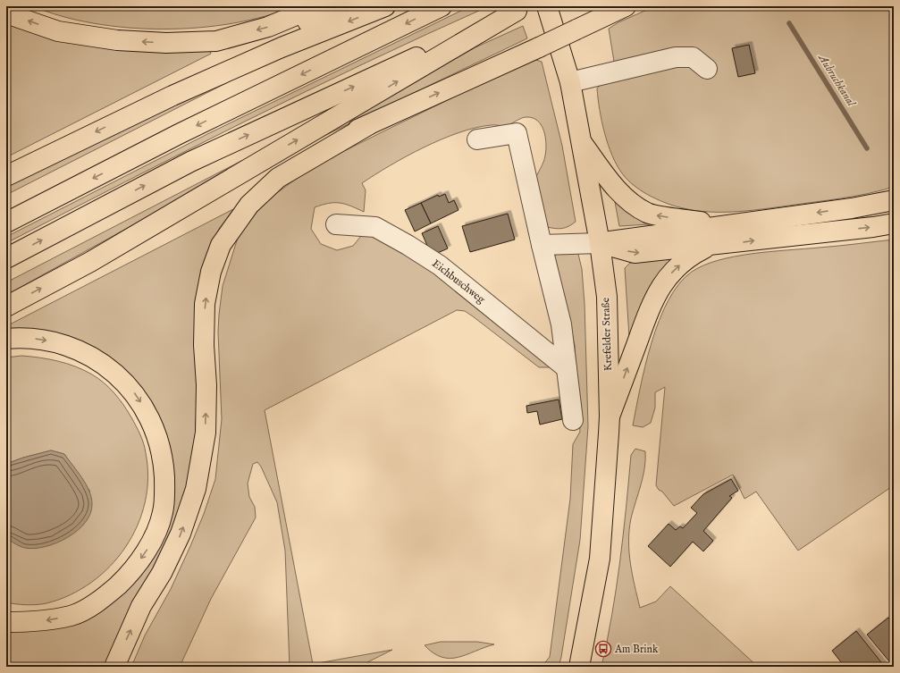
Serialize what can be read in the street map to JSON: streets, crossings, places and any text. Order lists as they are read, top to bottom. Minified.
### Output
{"streets":{"main road":["Krefelder Straße"],"lane":["Eichbuschweg"]},"water":["Aubruchkanal"],"places":{"bus stop":["Am Brink"]}}
